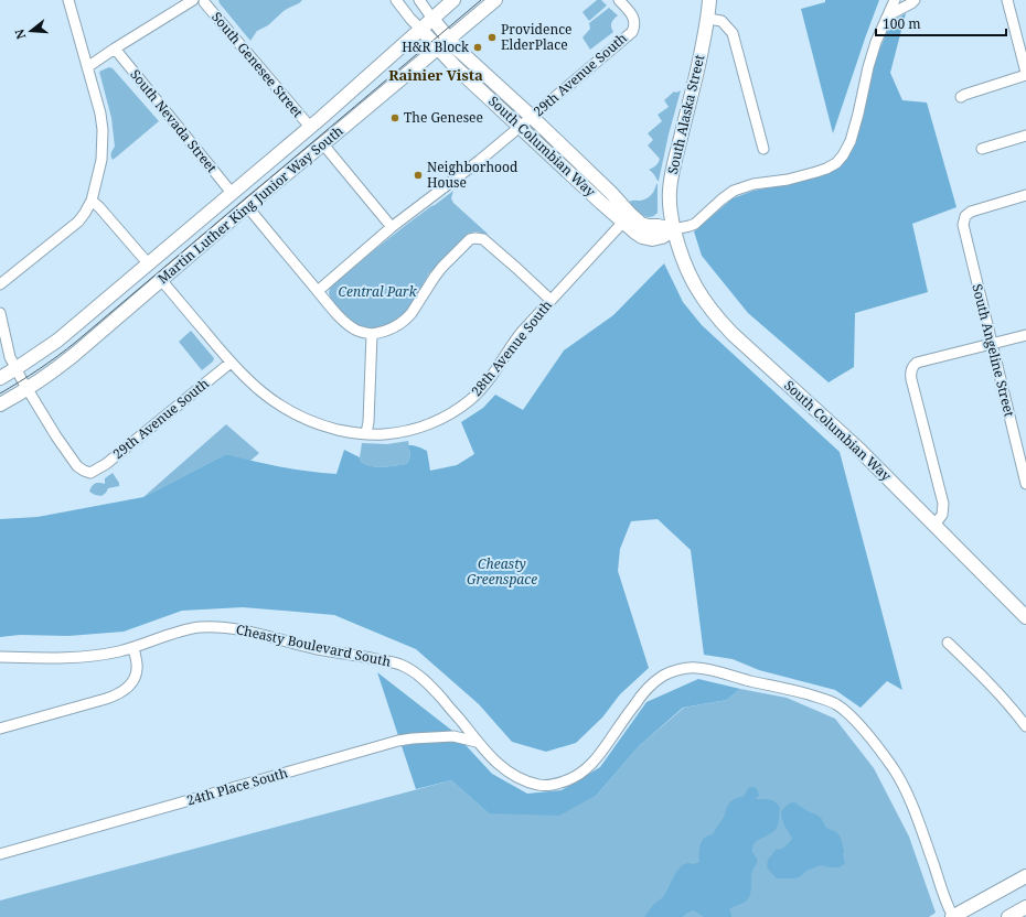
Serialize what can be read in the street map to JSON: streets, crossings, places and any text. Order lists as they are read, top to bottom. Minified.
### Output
{"streets":{"main road":["South Alaska Street","South Columbian Way","Martin Luther King Junior Way South"],"street":["South Genesee Street","29th Avenue South","South Nevada Street","28th Avenue South","South Angeline Street","Cheasty Boulevard South","24th Place South"]},"crossings":[["South Genesee Street","Martin Luther King Junior Way South"],["29th Avenue South","South Columbian Way"],["29th Avenue South","Martin Luther King Junior Way South"],["29th Avenue South","28th Avenue South"],["South Alaska Street","South Columbian Way"],["South Nevada Street","Martin Luther King Junior Way South"],["South Columbian Way","Martin Luther King Junior Way South"],["South Columbian Way","28th Avenue South"],["Martin Luther King Junior Way South","28th Avenue South"],["Cheasty Boulevard South","24th Place South"]],"districts":["Rainier Vista"],"parks":["Central Park","Cheasty Greenspace"],"places":["Providence ElderPlace","H&R Block","The Genesee","Neighborhood House"],"scale_bar":"100 m","north":"left"}
